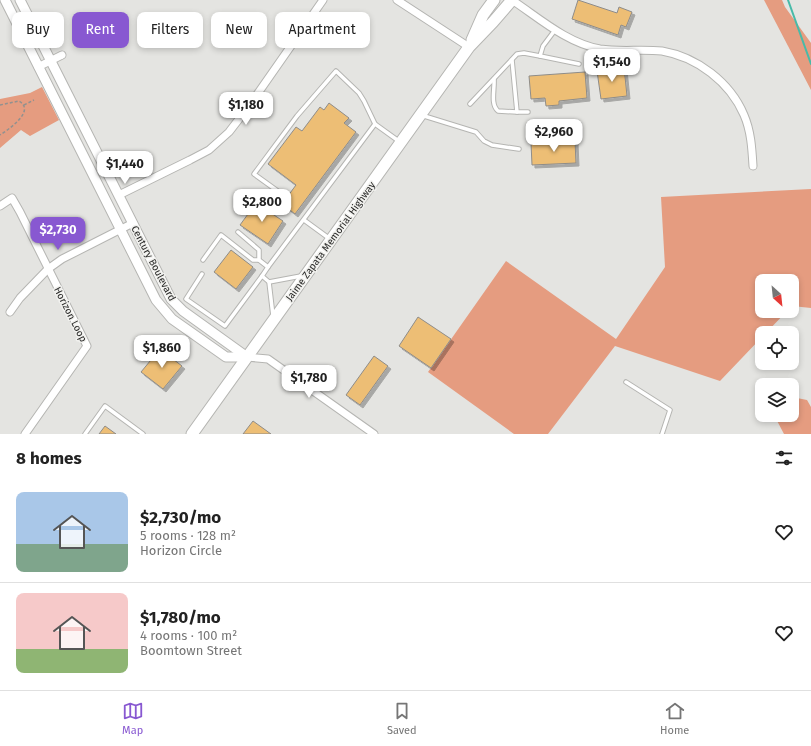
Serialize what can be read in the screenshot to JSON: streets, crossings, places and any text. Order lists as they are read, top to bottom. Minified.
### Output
{"streets":{"main road":["Jaime Zapata Memorial Highway"],"street":["Century Boulevard","Horizon Loop"]},"crossings":[["Jaime Zapata Memorial Highway","Century Boulevard"]],"north":"bottom right","page":{"chip":["Buy","Rent","Filters","New","Apartment"],"price":["$1,540","$1,180","$2,960","$1,440","$2,800","$2,730","$1,860","$1,780"],"heading":"8 homes","list":[{"name":"$2,730/mo","note":"5 rooms · 128 m² · Horizon Circle"},{"name":"$1,780/mo","note":"4 rooms · 100 m² · Boomtown Street"}],"tabs":["Map","Saved","Home"]}}
